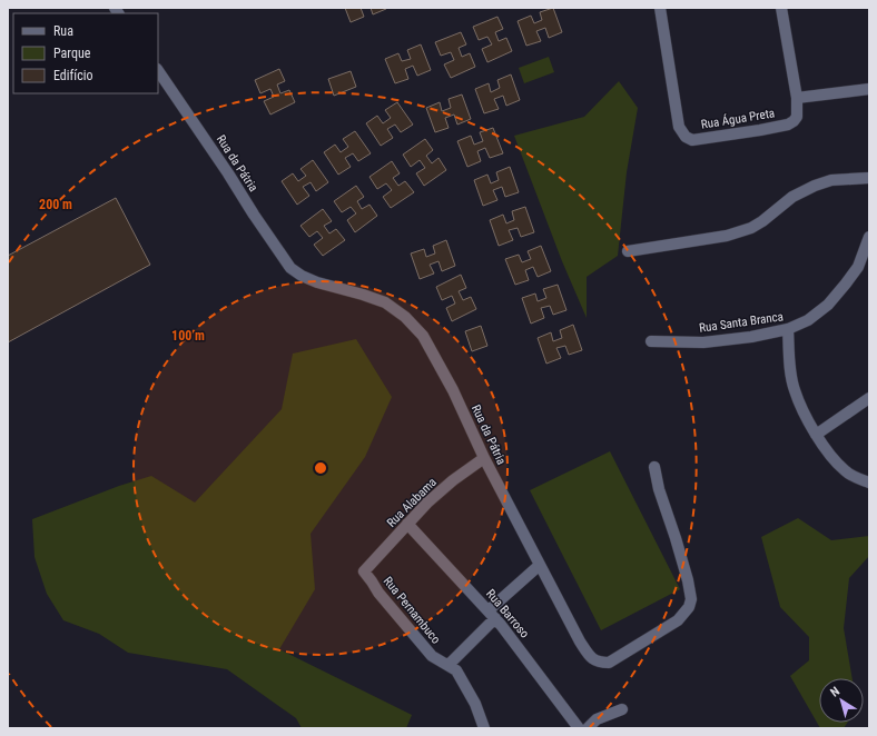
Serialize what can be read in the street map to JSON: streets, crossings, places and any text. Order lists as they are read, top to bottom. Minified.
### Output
{"streets":{"street":["Rua Água Preta","Rua da Pátria","Rua Santa Branca","Rua Alabama","Rua Pernambuco","Rua Barroso"]},"crossings":[["Rua da Pátria","Rua Alabama"],["Rua Alabama","Rua Pernambuco"],["Rua Alabama","Rua Barroso"]],"legend":["Rua","Parque","Edifício"],"north":"top left","rings":["200 m","100 m"]}
